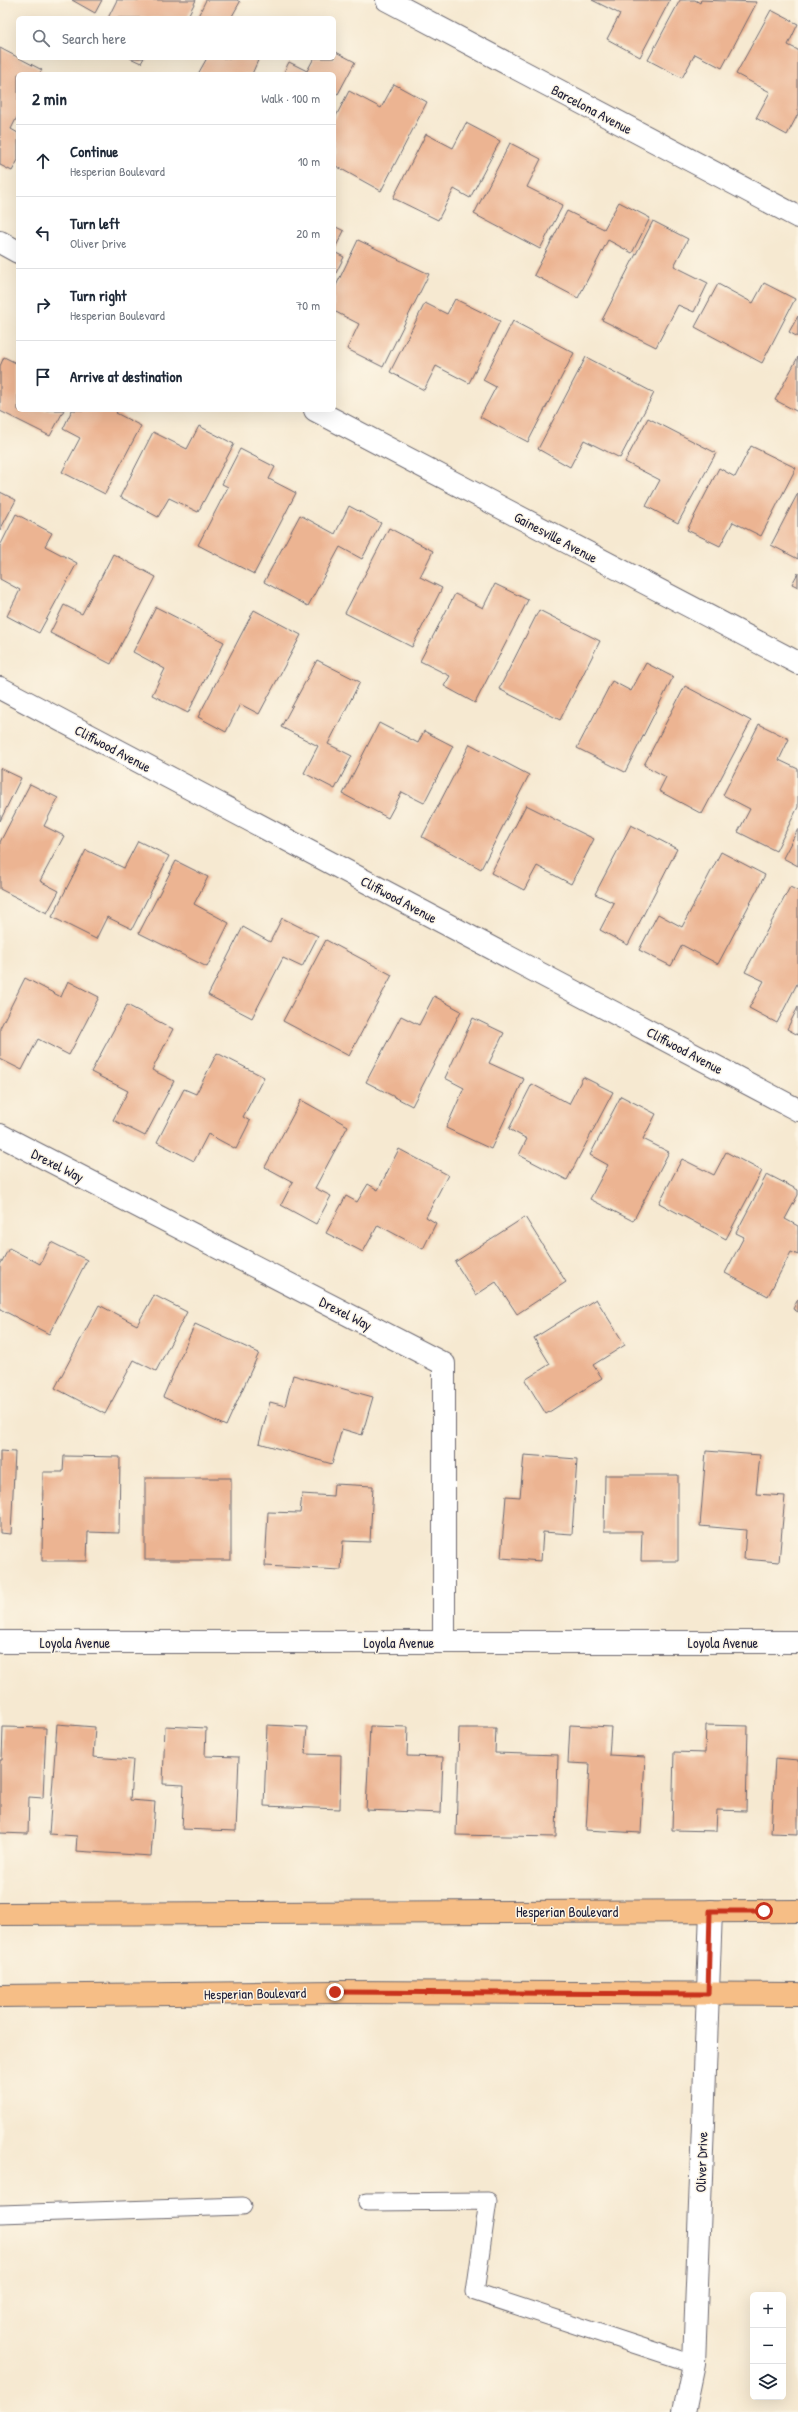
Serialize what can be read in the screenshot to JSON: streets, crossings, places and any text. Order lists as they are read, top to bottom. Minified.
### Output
{"streets":{"main road":["Hesperian Boulevard"],"street":["Barcelona Avenue","Gainesville Avenue","Cliffwood Avenue","Drexel Way","Loyola Avenue","Oliver Drive"]},"crossings":[["Drexel Way","Loyola Avenue"],["Hesperian Boulevard","Oliver Drive"]],"page":{"search":"Search here","heading":["2 min","Walk · 100 m"],"list":[["Continue","Hesperian Boulevard","10 m"],["Turn left","Oliver Drive","20 m"],["Turn right","Hesperian Boulevard","70 m"],"Arrive at destination"],"map_buttons":["+","−"]}}
